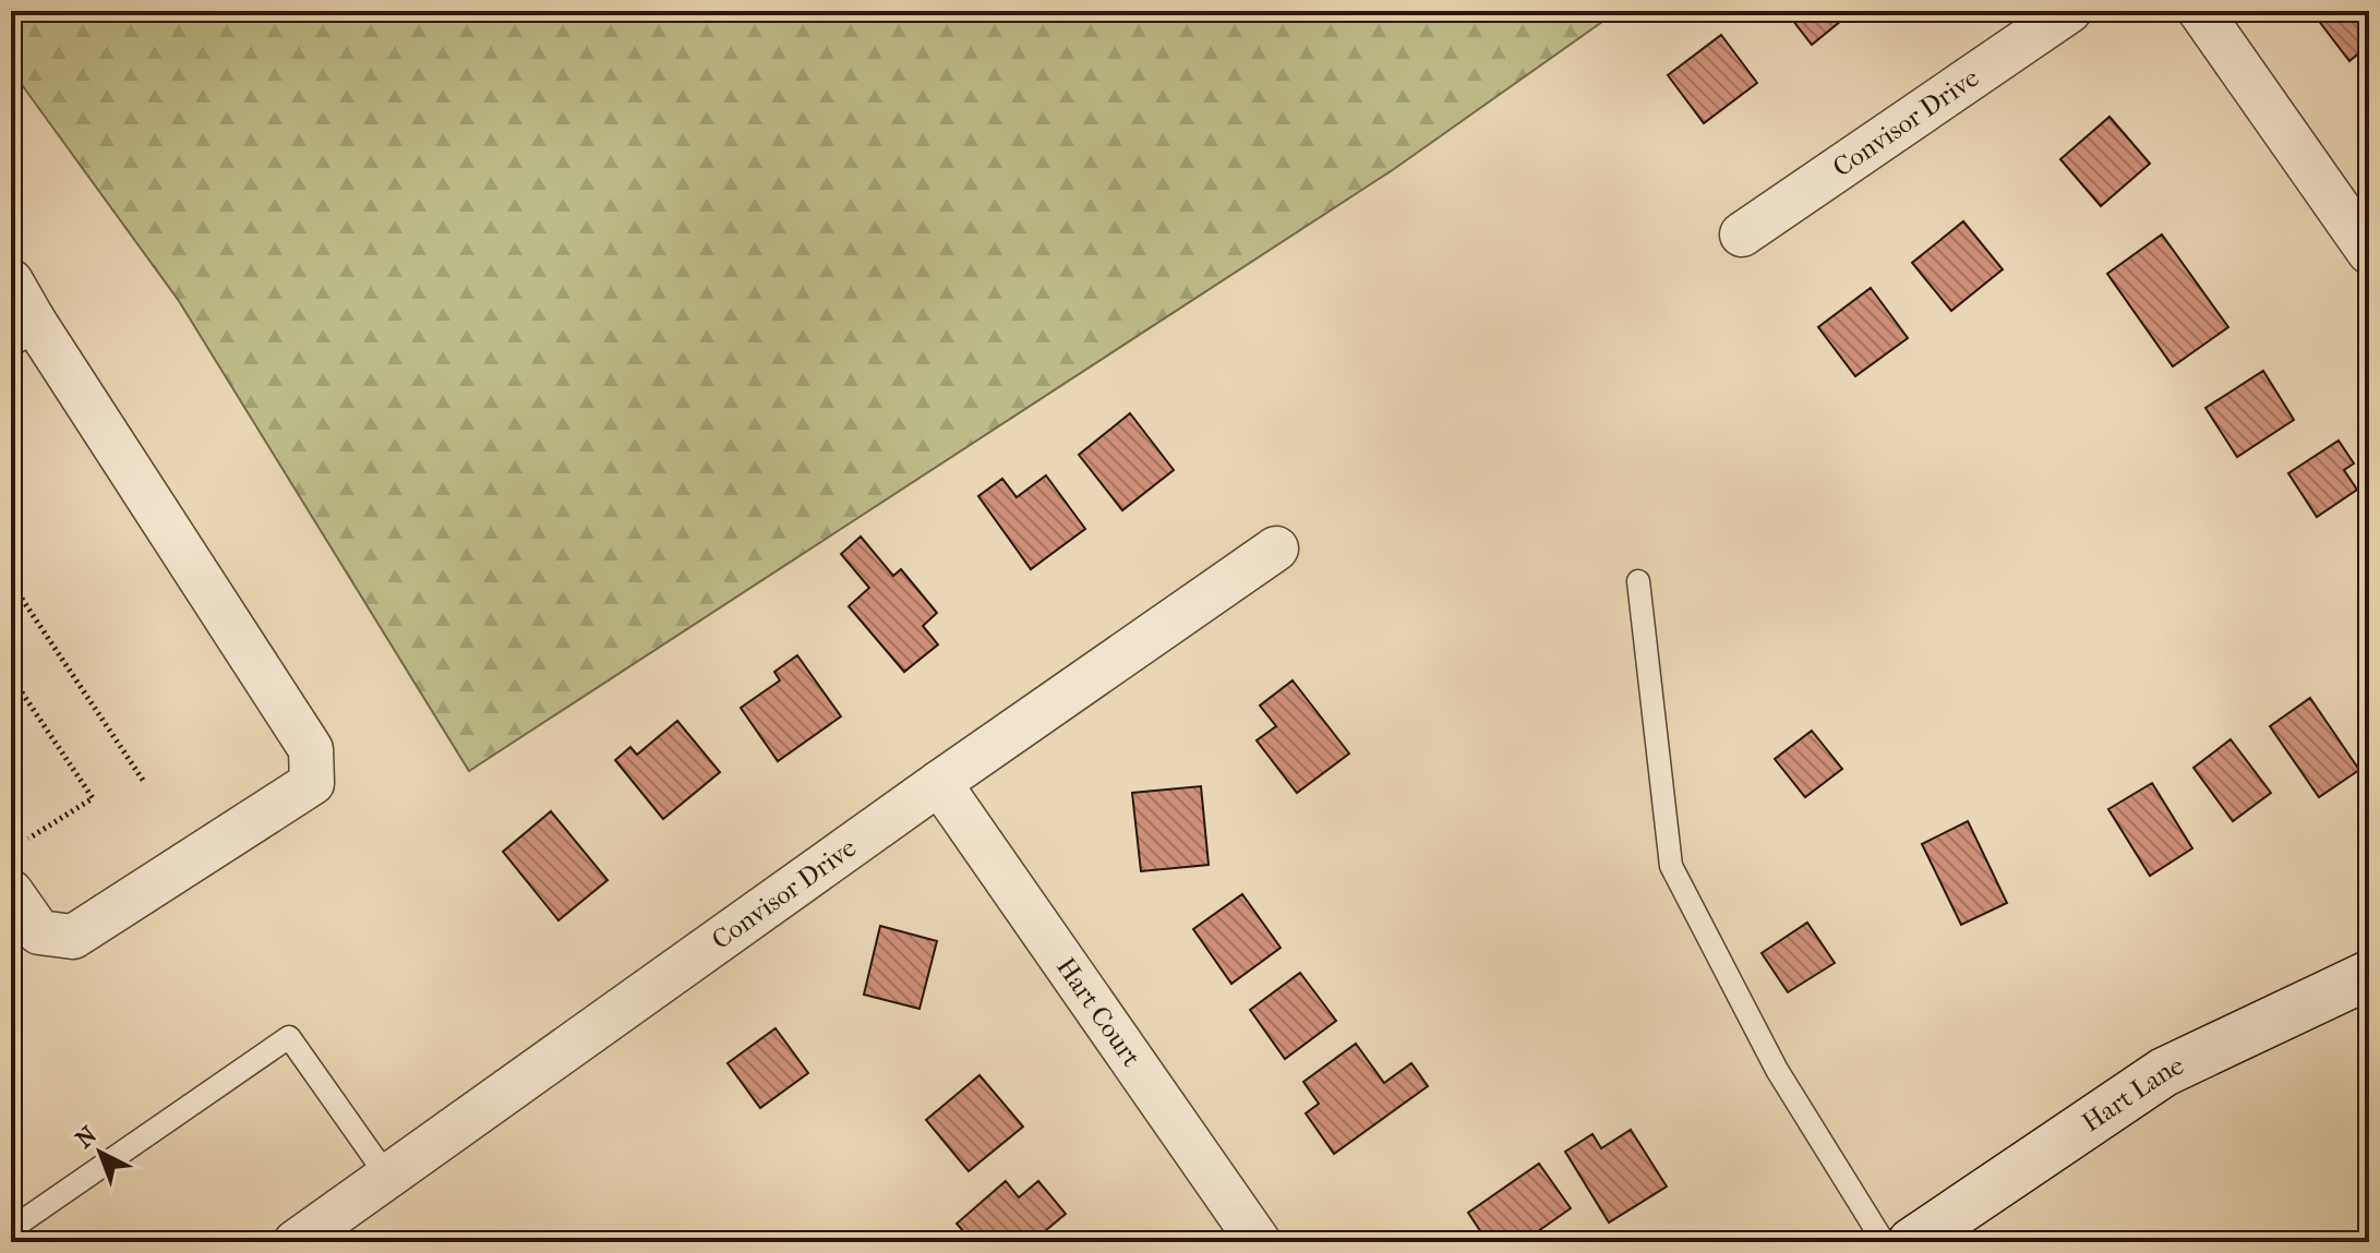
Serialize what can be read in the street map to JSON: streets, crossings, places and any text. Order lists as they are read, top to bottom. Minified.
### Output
{"streets":{"main road":["Hart Lane"],"street":["Convisor Drive","Hart Court"]},"crossings":[["Convisor Drive","Hart Court"]],"north":"top left"}
